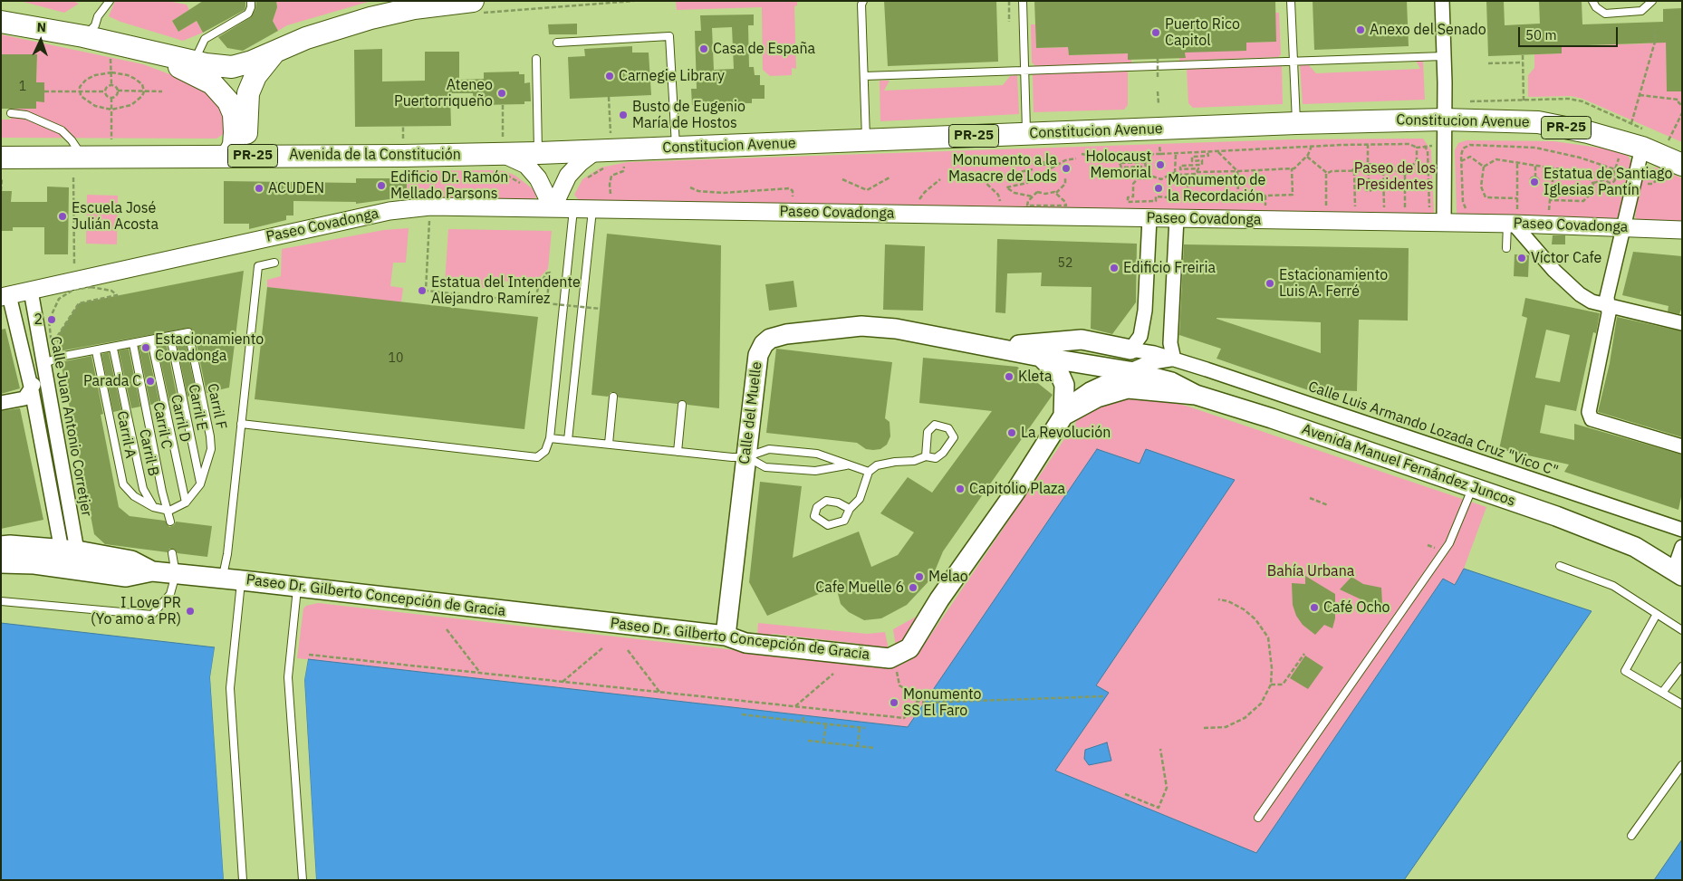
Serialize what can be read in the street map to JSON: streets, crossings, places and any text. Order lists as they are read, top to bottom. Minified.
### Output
{"streets":{"main road":["Constitucion Avenue","PR-25","Avenida de la Constitución","Calle del Muelle","Avenida Manuel Fernández Juncos","Paseo Dr. Gilberto Concepción de Gracia"],"street":["Paseo Covadonga","Calle Juan Antonio Corretjer","Calle Luis Armando Lozada Cruz \"Vico C\""],"lane":["Carril F","Carril E","Carril D","Carril C","Carril A","Carril B"]},"crossings":[["Constitucion Avenue","Avenida de la Constitución"],["Paseo Covadonga","Calle Juan Antonio Corretjer"],["Carril F","Carril E"],["Calle del Muelle","Calle Luis Armando Lozada Cruz \"Vico C\""],["Calle del Muelle","Avenida Manuel Fernández Juncos"],["Calle del Muelle","Paseo Dr. Gilberto Concepción de Gracia"],["Carril C","Carril A"],["Calle Juan Antonio Corretjer","Paseo Dr. Gilberto Concepción de Gracia"],["Carril A","Carril B"],["Avenida Manuel Fernández Juncos","Paseo Dr. Gilberto Concepción de Gracia"]],"parks":["Paseo de los Presidentes","Bahía Urbana"],"places":["Anexo del Senado","Puerto Rico Capitol","Casa de España","Carnegie Library","Ateneo Puertorriqueño","Busto de Eugenio María de Hostos","Holocaust Memorial","Monumento a la Masacre de Lods","Estatua de Santiago Iglesias Pantín","Edificio Dr. Ramón Mellado Parsons","ACUDEN","Monumento de la Recordación","Escuela José Julián Acosta","Víctor Cafe","Edificio Freiria","Estacionamiento Luis A. Ferré","Estatua del Intendente Alejandro Ramírez","2","Estacionamiento Covadonga","Kleta","Parada C","La Revolución","Capitolio Plaza","Melao","Cafe Muelle 6","Café Ocho","I Love PR (Yo amo a PR)","Monumento SS El Faro"],"house_numbers":["1","52","10"],"scale_bar":"50 m","north":"top"}
